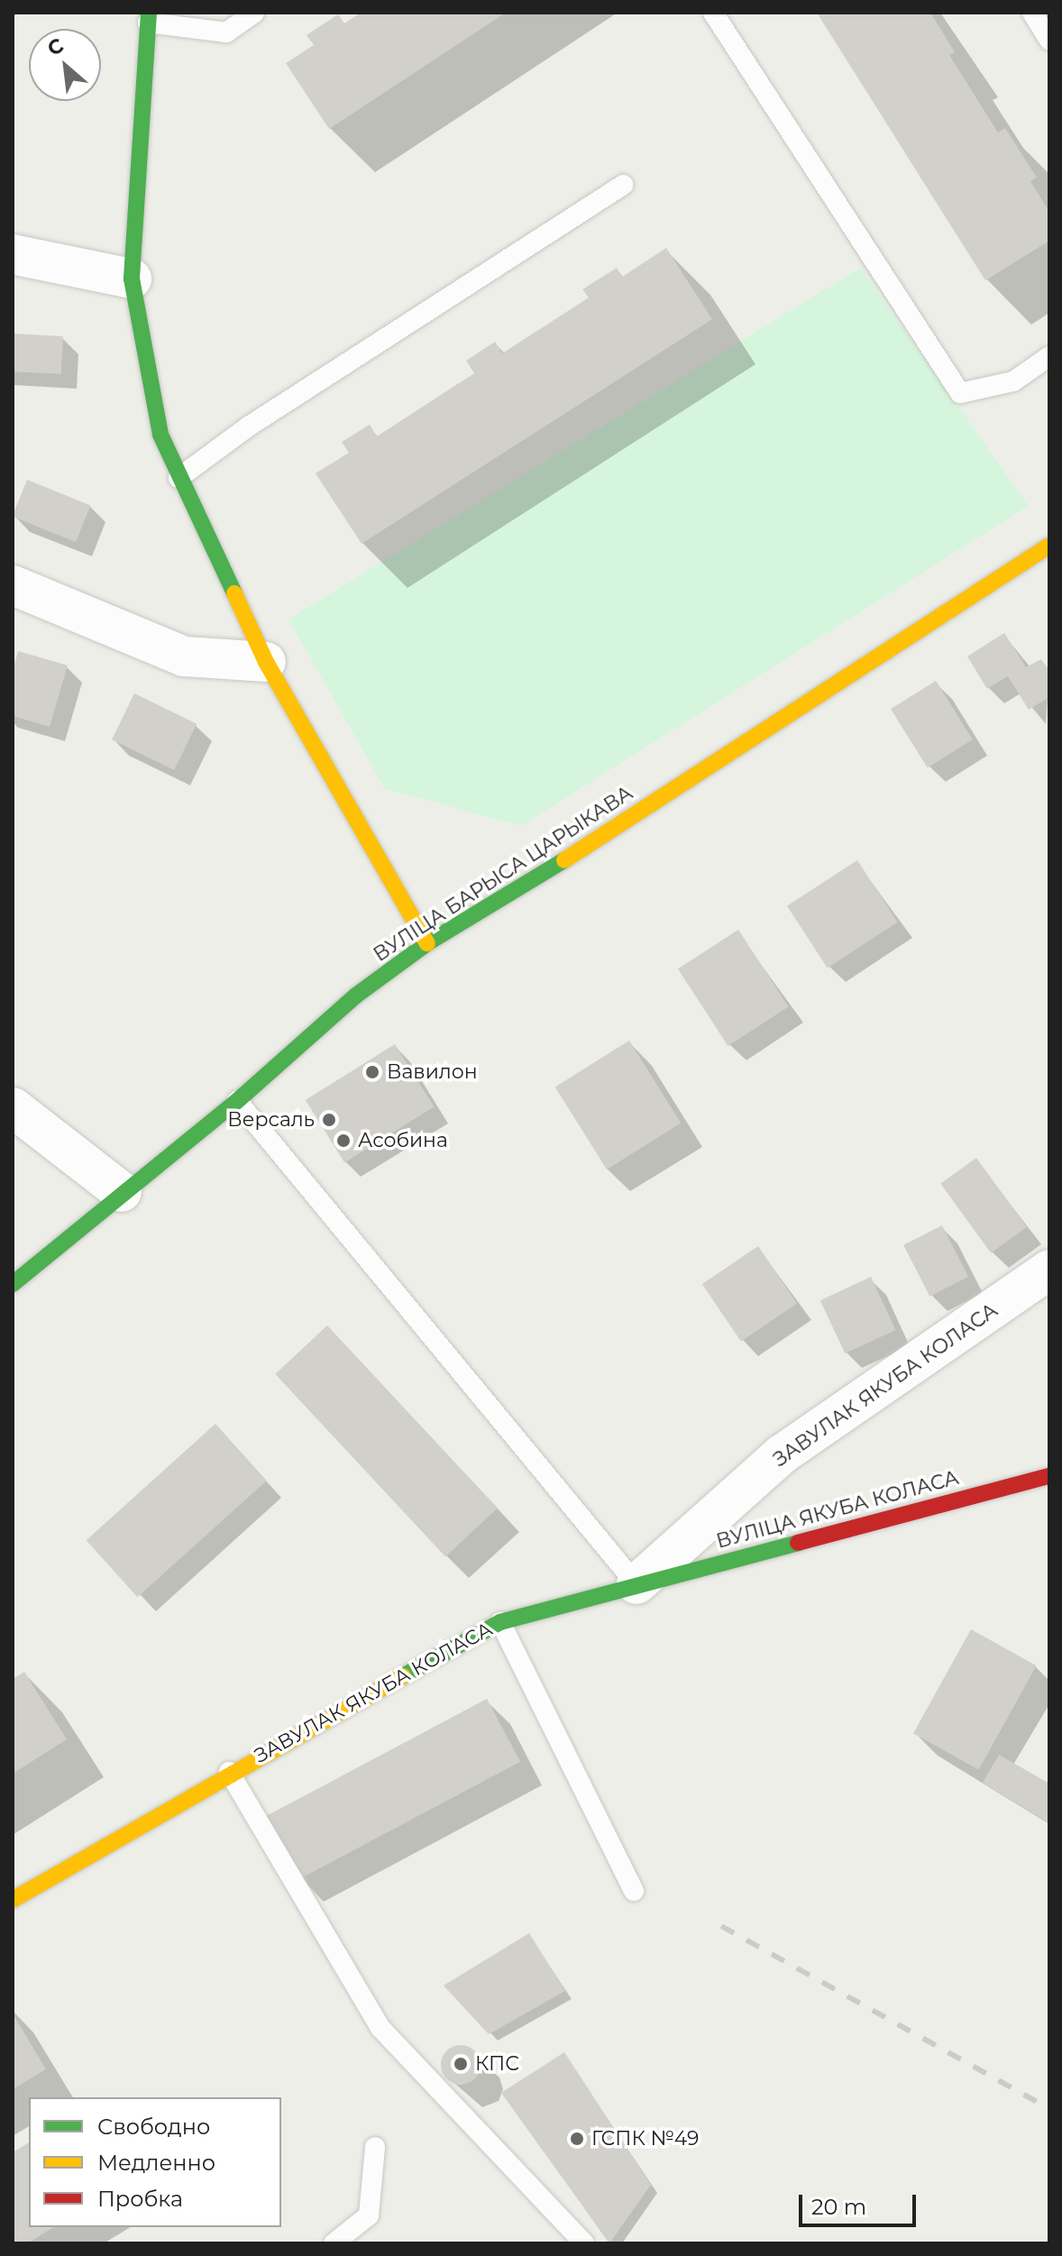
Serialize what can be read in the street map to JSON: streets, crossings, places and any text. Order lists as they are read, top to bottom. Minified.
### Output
{"streets":{"street":["ВУЛІЦА БАРЫСА ЦАРЫКАВА","ЗАВУЛАК ЯКУБА КОЛАСА","ВУЛІЦА ЯКУБА КОЛАСА"]},"crossings":[["ЗАВУЛАК ЯКУБА КОЛАСА","ВУЛІЦА ЯКУБА КОЛАСА"]],"places":["Вавилон","Версаль","Асобина","КПС","ГСПК №49"],"legend":["Свободно","Медленно","Пробка"],"scale_bar":"20 m","north":"top left"}
